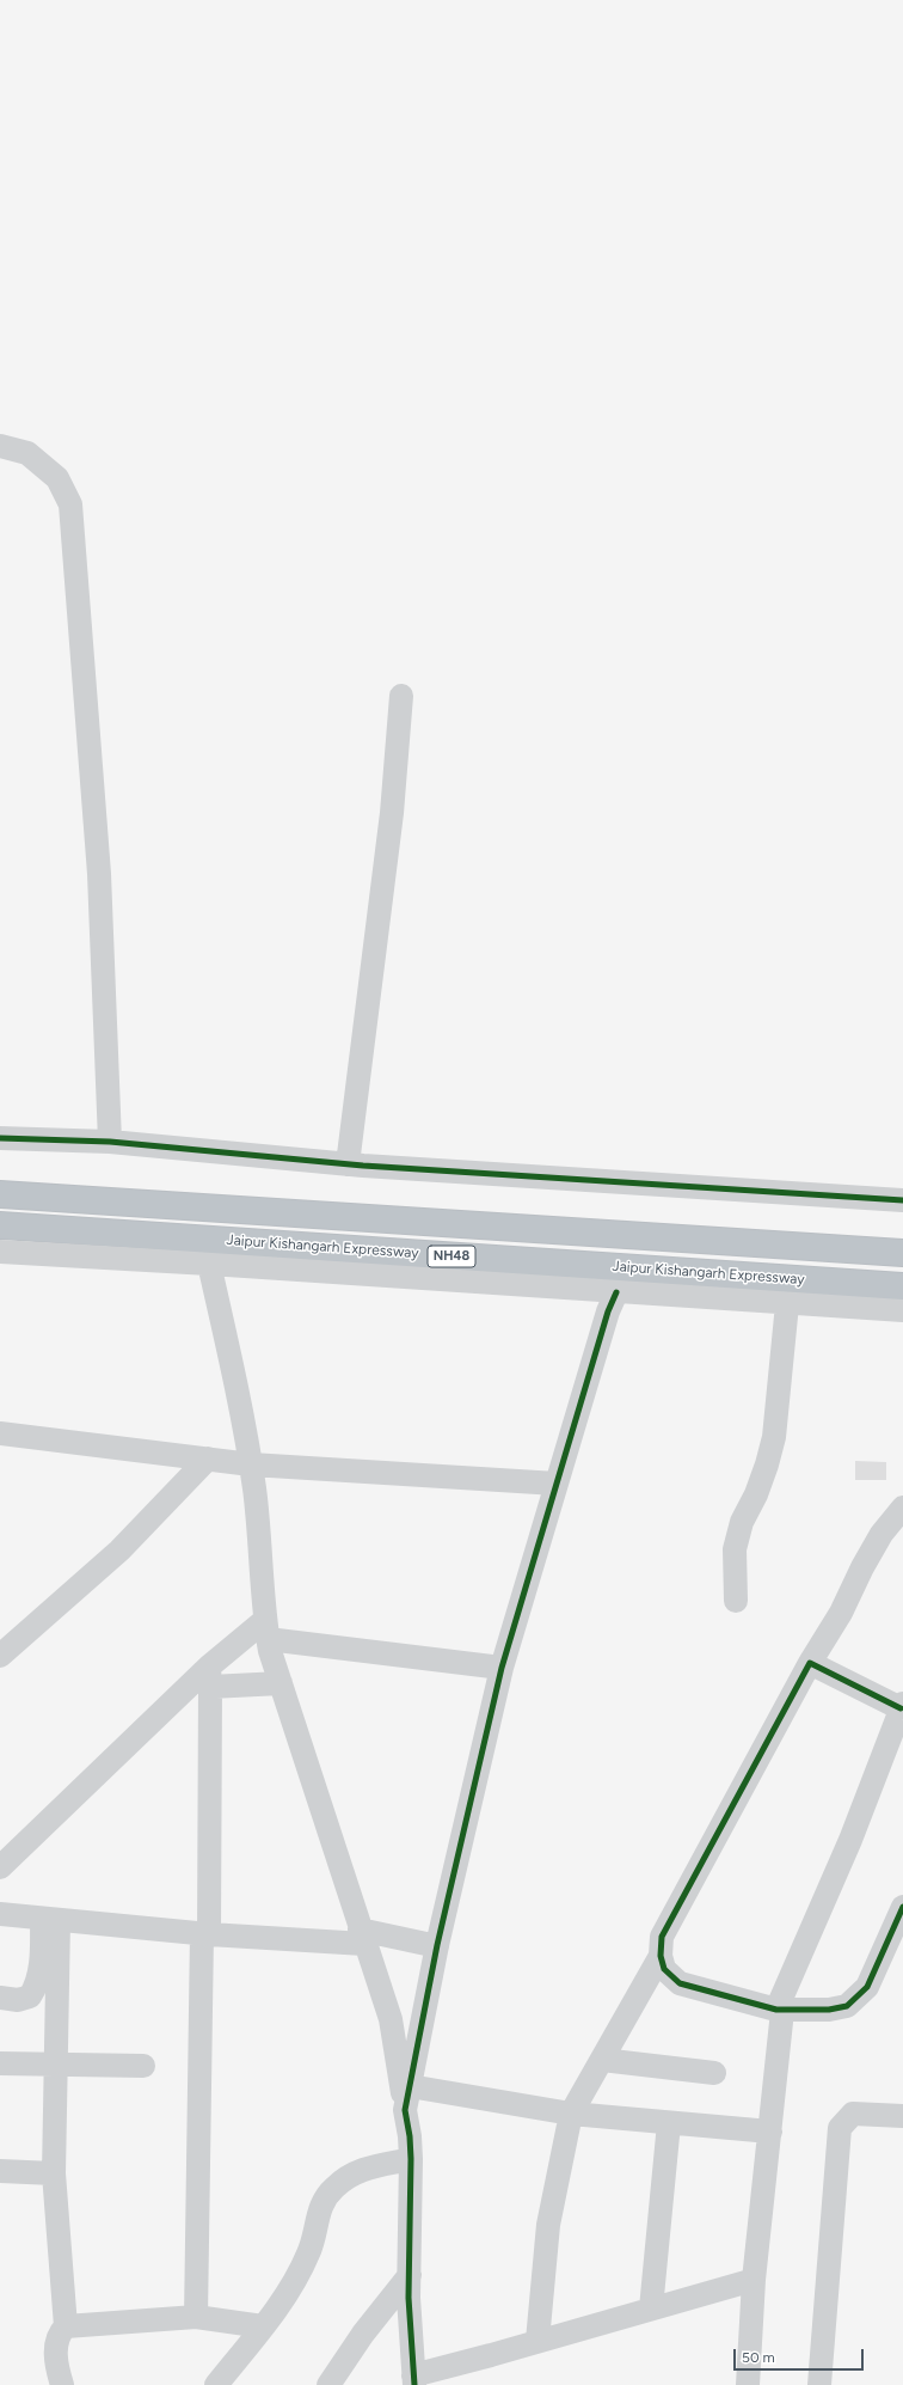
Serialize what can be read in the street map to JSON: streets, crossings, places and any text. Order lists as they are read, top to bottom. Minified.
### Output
{"streets":{"highway":["Jaipur Kishangarh Expressway","NH48"]},"scale_bar":"50 m"}
